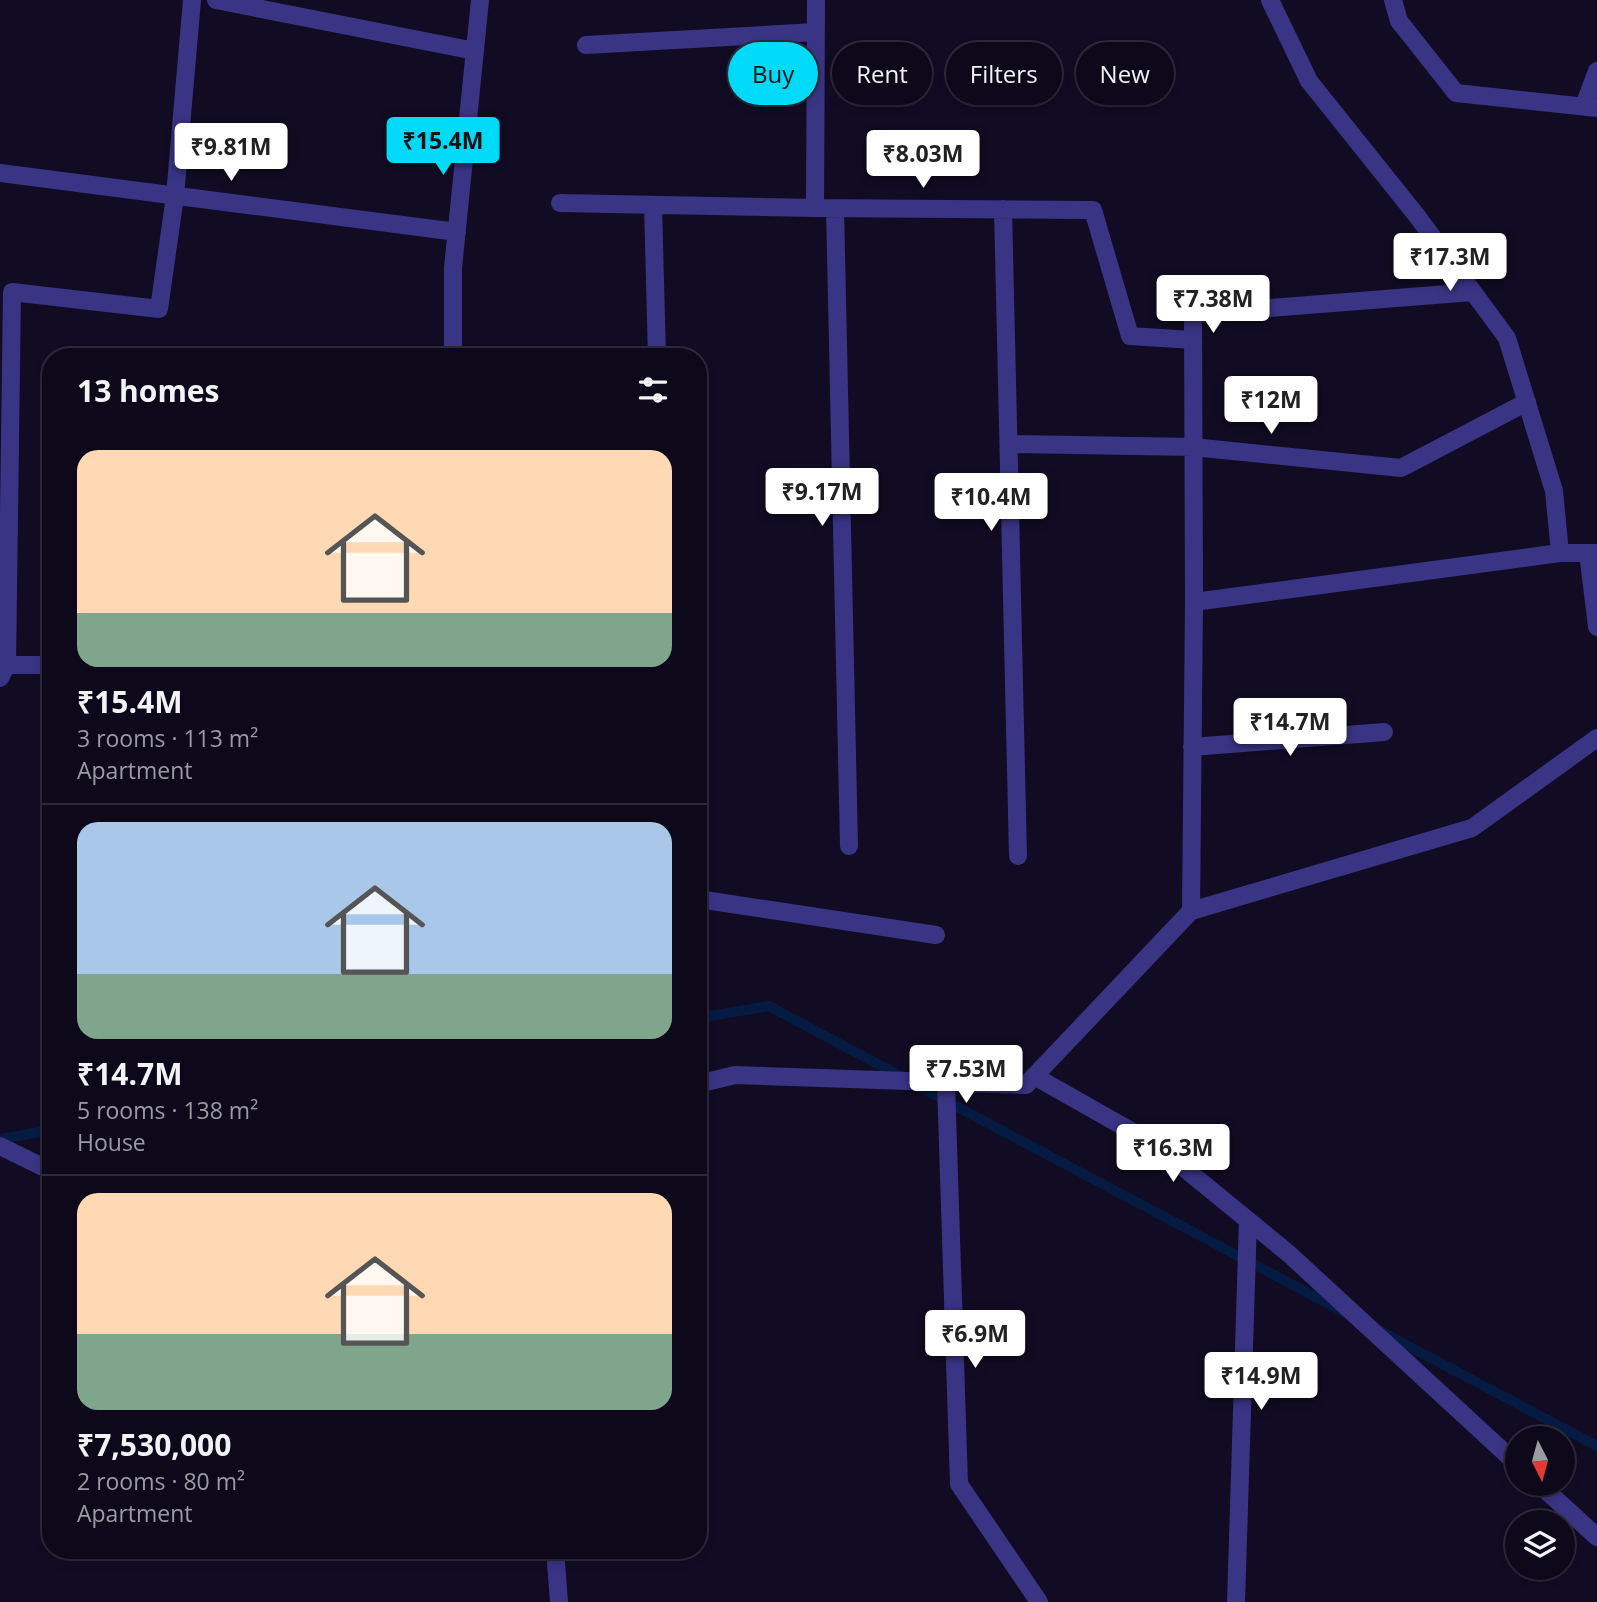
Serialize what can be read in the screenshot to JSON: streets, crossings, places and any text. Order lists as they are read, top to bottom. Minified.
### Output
{"north":"bottom","page":{"chip":["Buy","Rent","Filters","New"],"price":["₹15.4M","₹9.81M","₹8.03M","₹17.3M","₹7.38M","₹12M","₹9.17M","₹10.4M","₹14.7M","₹7.53M","₹16.3M","₹6.9M","₹14.9M"],"heading":"13 homes","list":[{"name":"₹15.4M","note":"3 rooms · 113 m² · Apartment"},{"name":"₹14.7M","note":"5 rooms · 138 m² · House"},{"name":"₹7,530,000","note":"2 rooms · 80 m² · Apartment"}]}}
